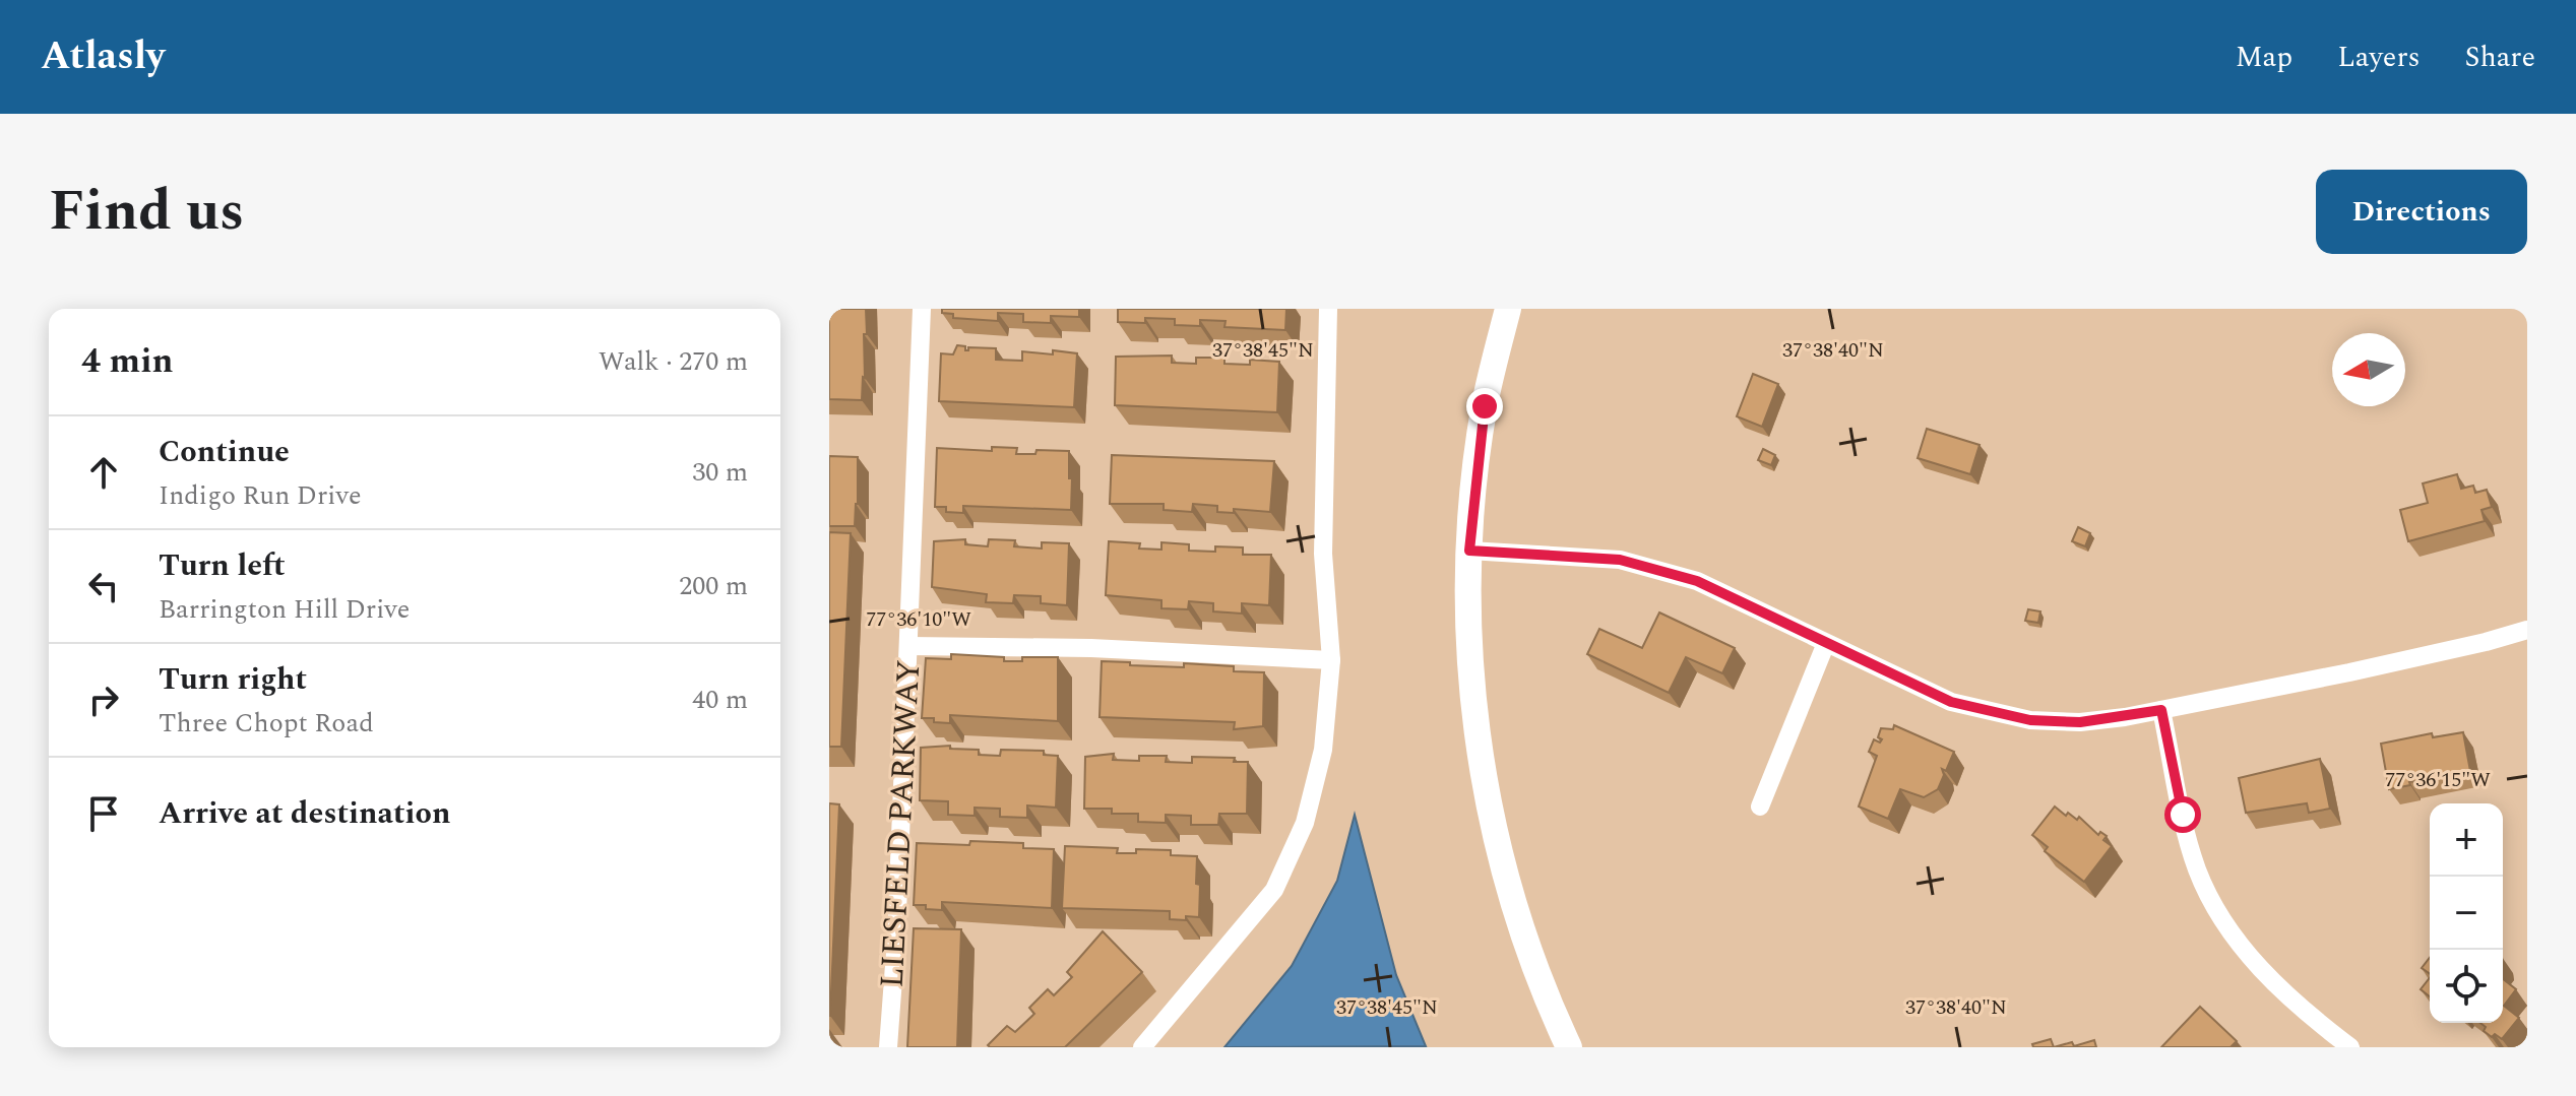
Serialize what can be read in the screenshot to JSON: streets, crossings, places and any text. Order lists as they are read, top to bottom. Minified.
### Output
{"streets":{"street":["LIESFELD PARKWAY"]},"north":"left","page":{"header":"Atlasly","nav":["Map","Layers","Share"],"title":"Find us","buttons":"Directions","heading":["4 min","Walk · 270 m"],"list":[["Continue","Indigo Run Drive","30 m"],["Turn left","Barrington Hill Drive","200 m"],["Turn right","Three Chopt Road","40 m"],"Arrive at destination"],"map_buttons":["+","−"]},"coordinates":["37°38'45\"N","37°38'40\"N","77°36'10\"W","77°36'15\"W"]}
